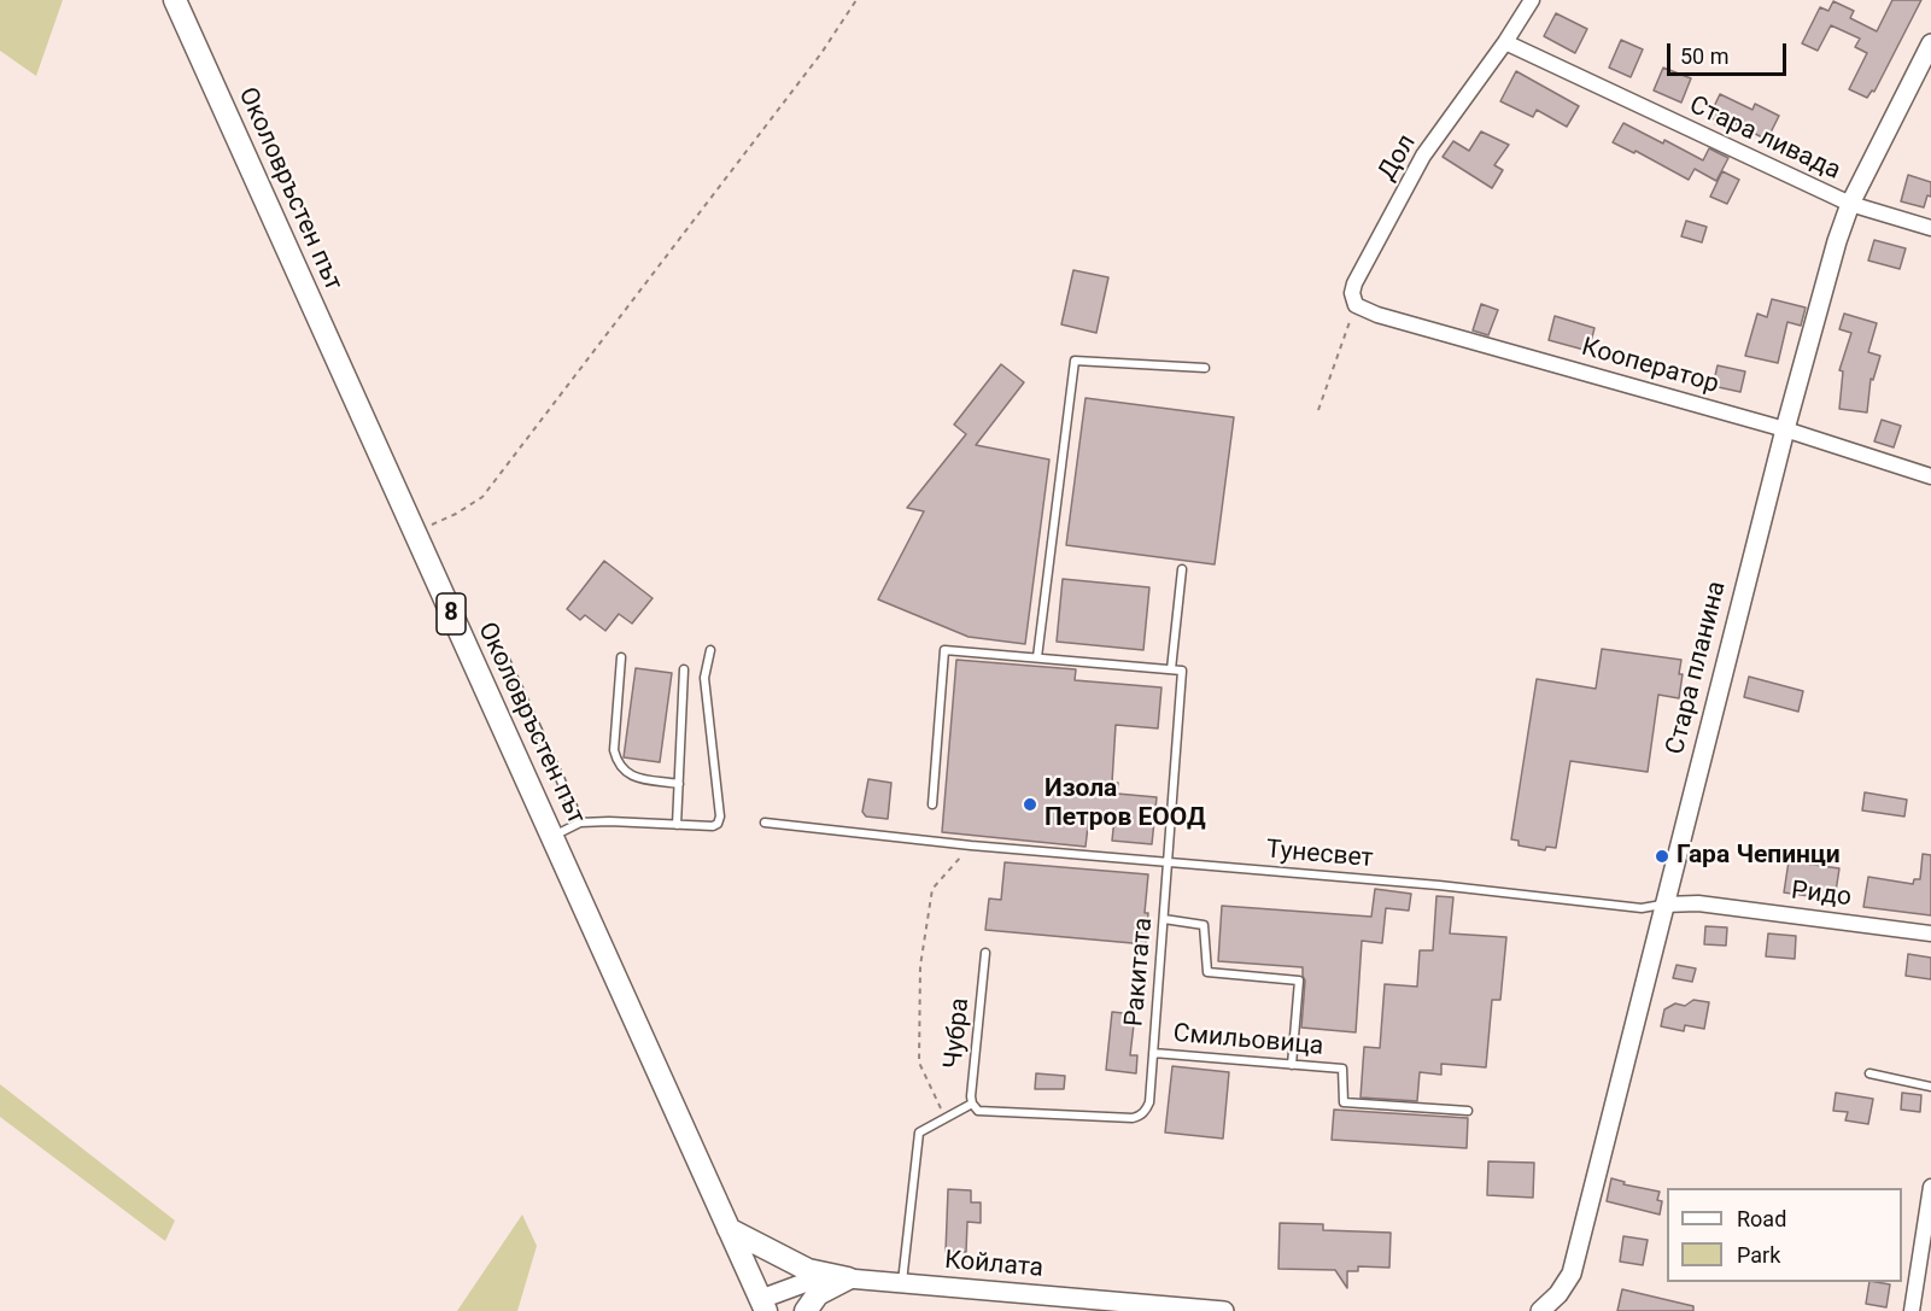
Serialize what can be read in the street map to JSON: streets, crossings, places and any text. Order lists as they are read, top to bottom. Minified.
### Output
{"streets":{"main road":["Околовръстен път","8"],"street":["Стара ливада","Дол","Кооператор","Стара планина","Ридо","Койлата"],"lane":["Тунесвет","Ракитата","Чубра","Смильовица"]},"crossings":[["Стара ливада","Дол"],["Стара ливада","Стара планина"],["Дол","Кооператор"],["Околовръстен път","Койлата"],["Кооператор","Стара планина"],["Стара планина","Тунесвет"],["Стара планина","Ридо"],["Тунесвет","Ридо"],["Тунесвет","Ракитата"],["Ракитата","Чубра"],["Ракитата","Смильовица"]],"places":["Изола Петров ЕООД","Гара Чепинци"],"legend":["Road","Park"],"scale_bar":"50 m"}
